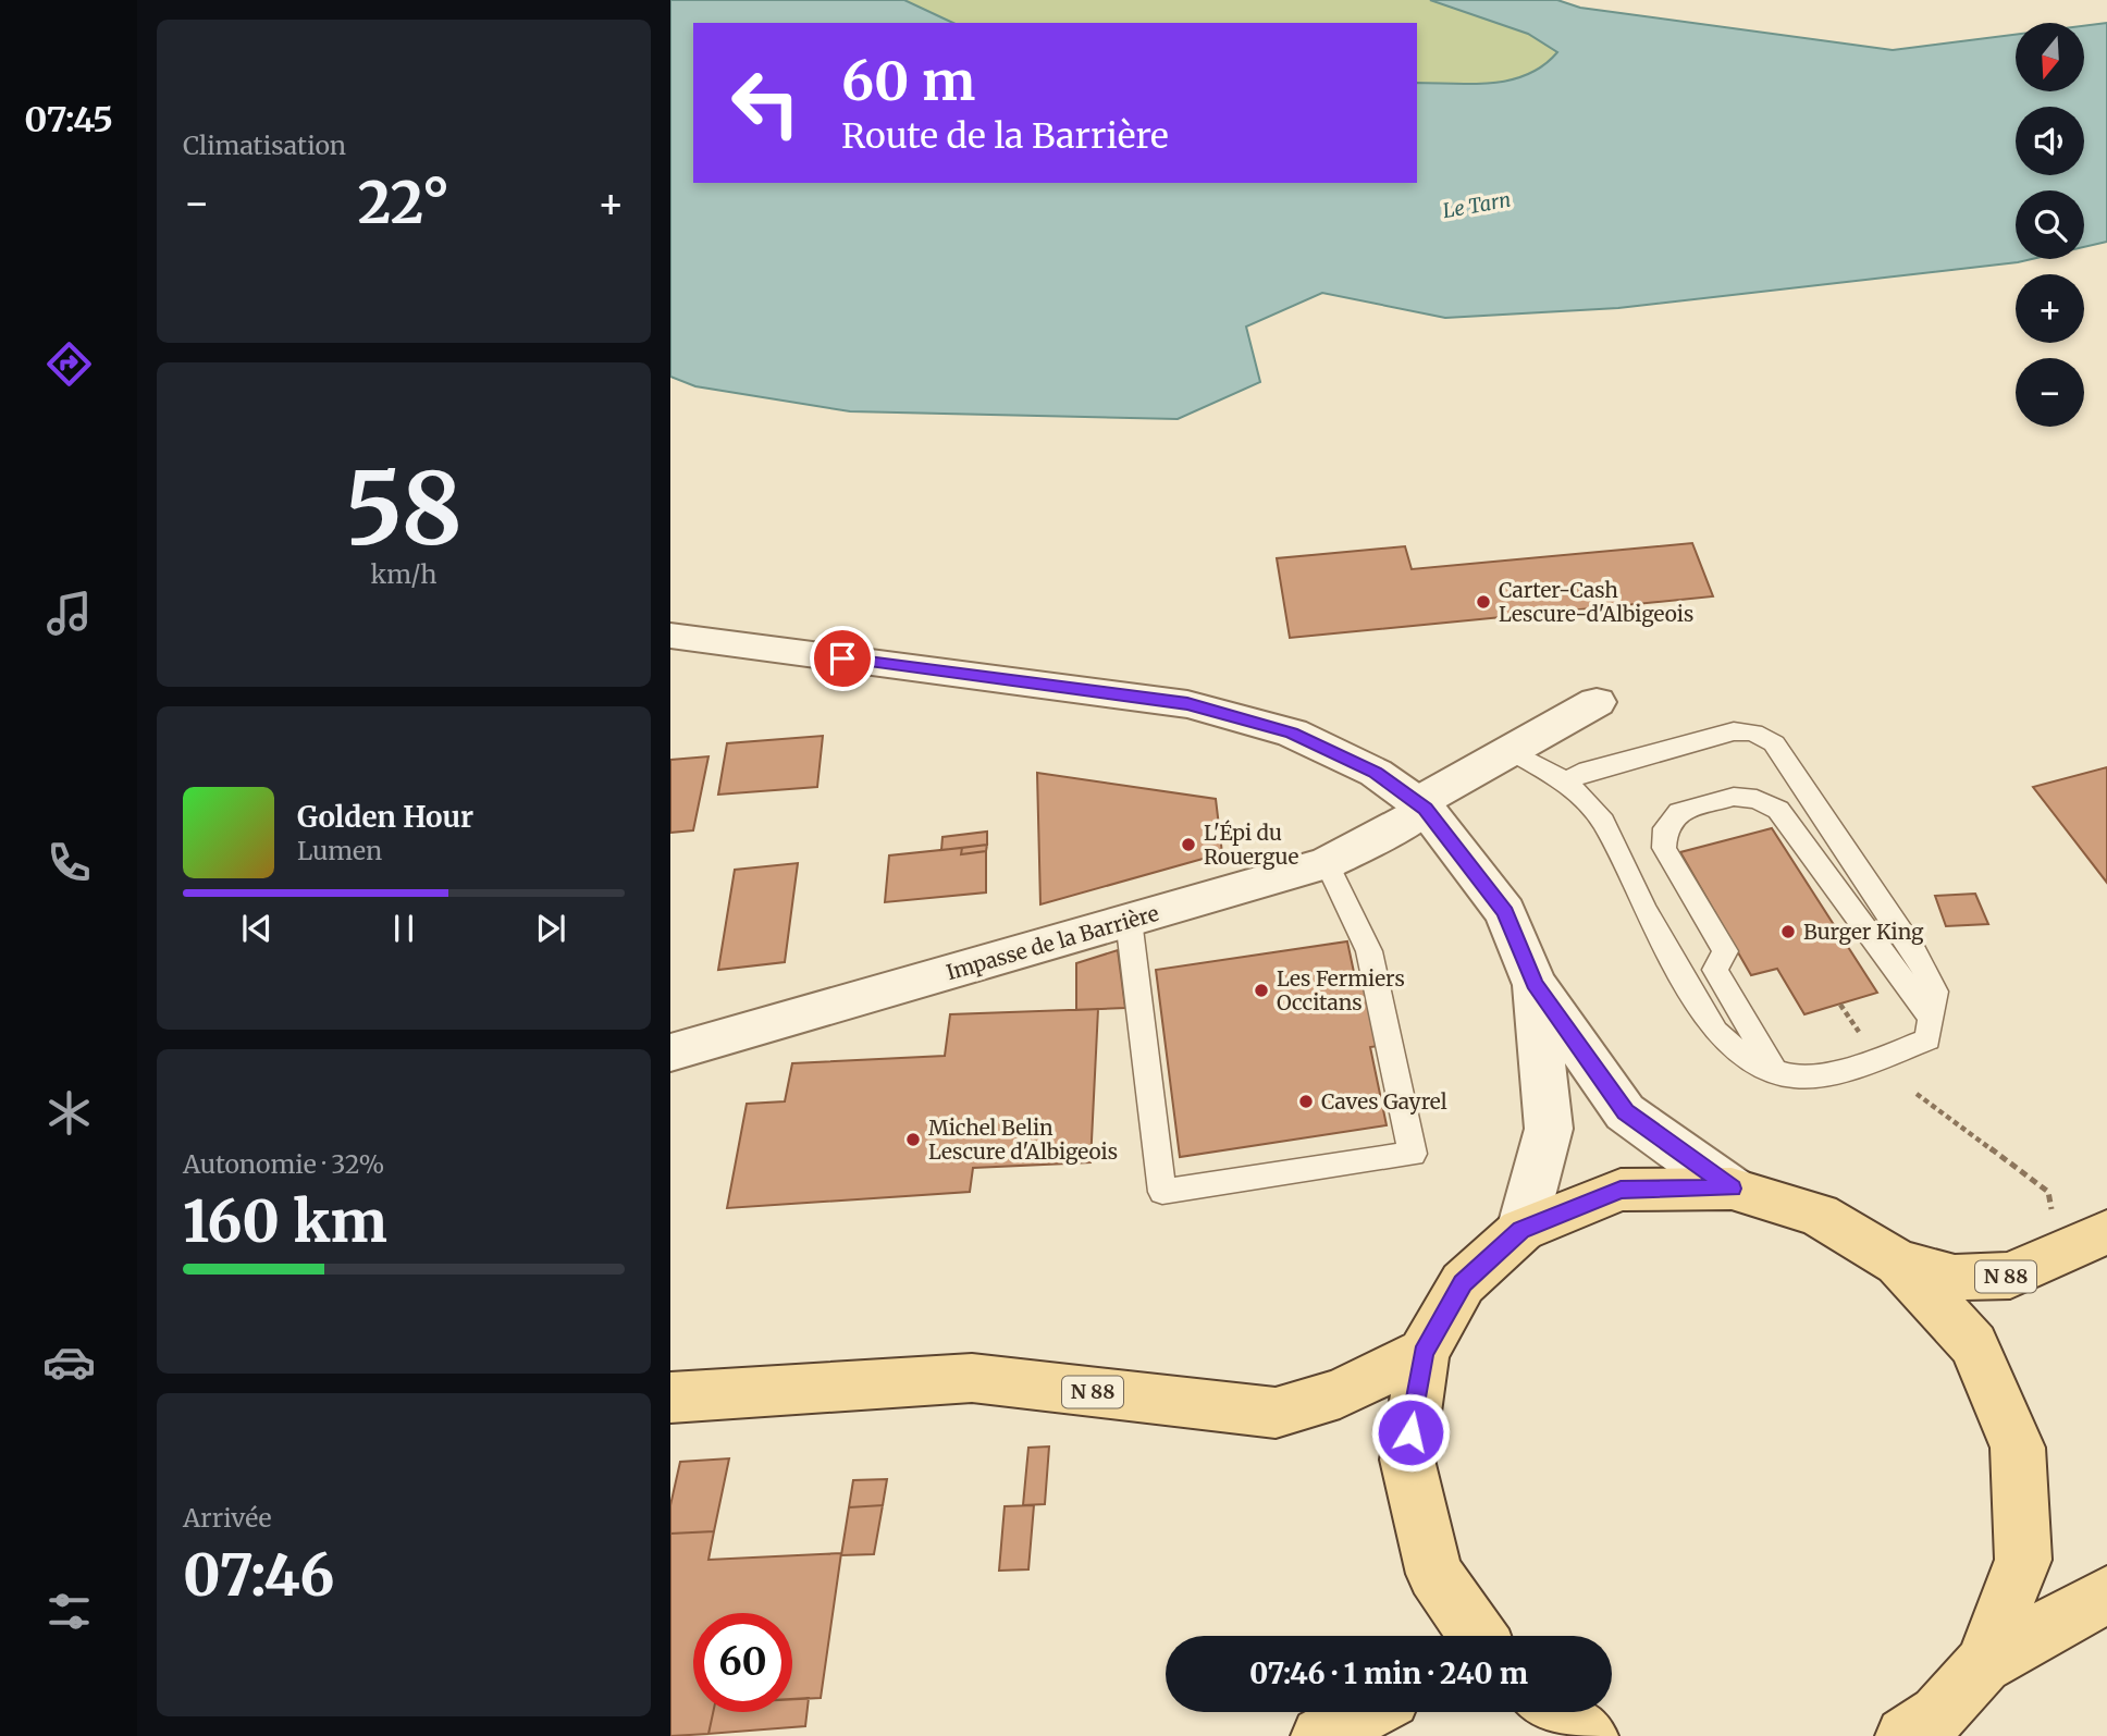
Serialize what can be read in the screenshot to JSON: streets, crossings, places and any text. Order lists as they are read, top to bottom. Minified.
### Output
{"streets":{"main road":["N 88"],"street":["Impasse de la Barrière"]},"water":["Le Tarn"],"places":["Carter-Cash Lescure-d'Albigeois","L'Épi du Rouergue","Burger King","Les Fermiers Occitans","Caves Gayrel","Michel Belin Lescure d'Albigeois"],"north":"bottom","page":{"tabs":"07:45","tile":["Climatisation",["58","km/h"],["Autonomie · 32%","160 km"],["Arrivée","07:46"]],"map_buttons":["+","−"],"turn":["60 m","Route de la Barrière"],"heat":["−","22°","+"],"song":["Golden Hour","Lumen"],"limit":"60","trip":"07:46 · 1 min · 240 m"}}
